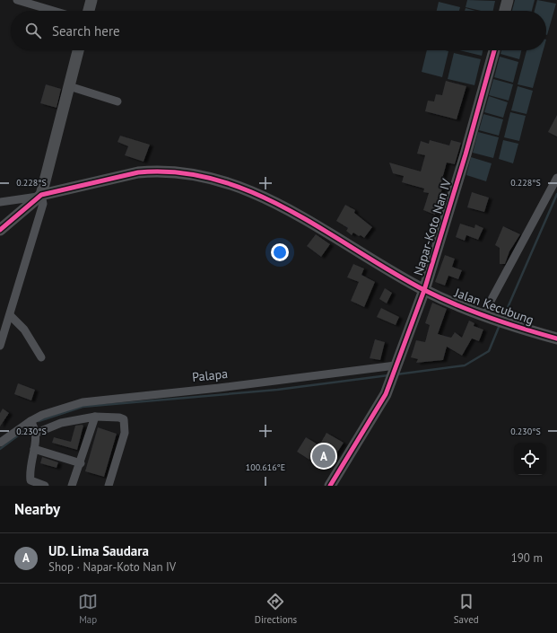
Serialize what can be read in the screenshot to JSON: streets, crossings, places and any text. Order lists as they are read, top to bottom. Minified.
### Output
{"streets":{"street":["Napar-Koto Nan IV","Jalan Kecubung","Palapa"]},"crossings":[["Napar-Koto Nan IV","Jalan Kecubung"],["Napar-Koto Nan IV","Palapa"]],"page":{"search":"Search here","pins":"A","heading":"Nearby","list":[{"mark":"A","name":"UD. Lima Saudara","note":"Shop · Napar-Koto Nan IV","value":"190 m"}],"nav":["Map","Directions","Saved"]},"coordinates":["0.228°S","0.230°S","100.616°E"]}
